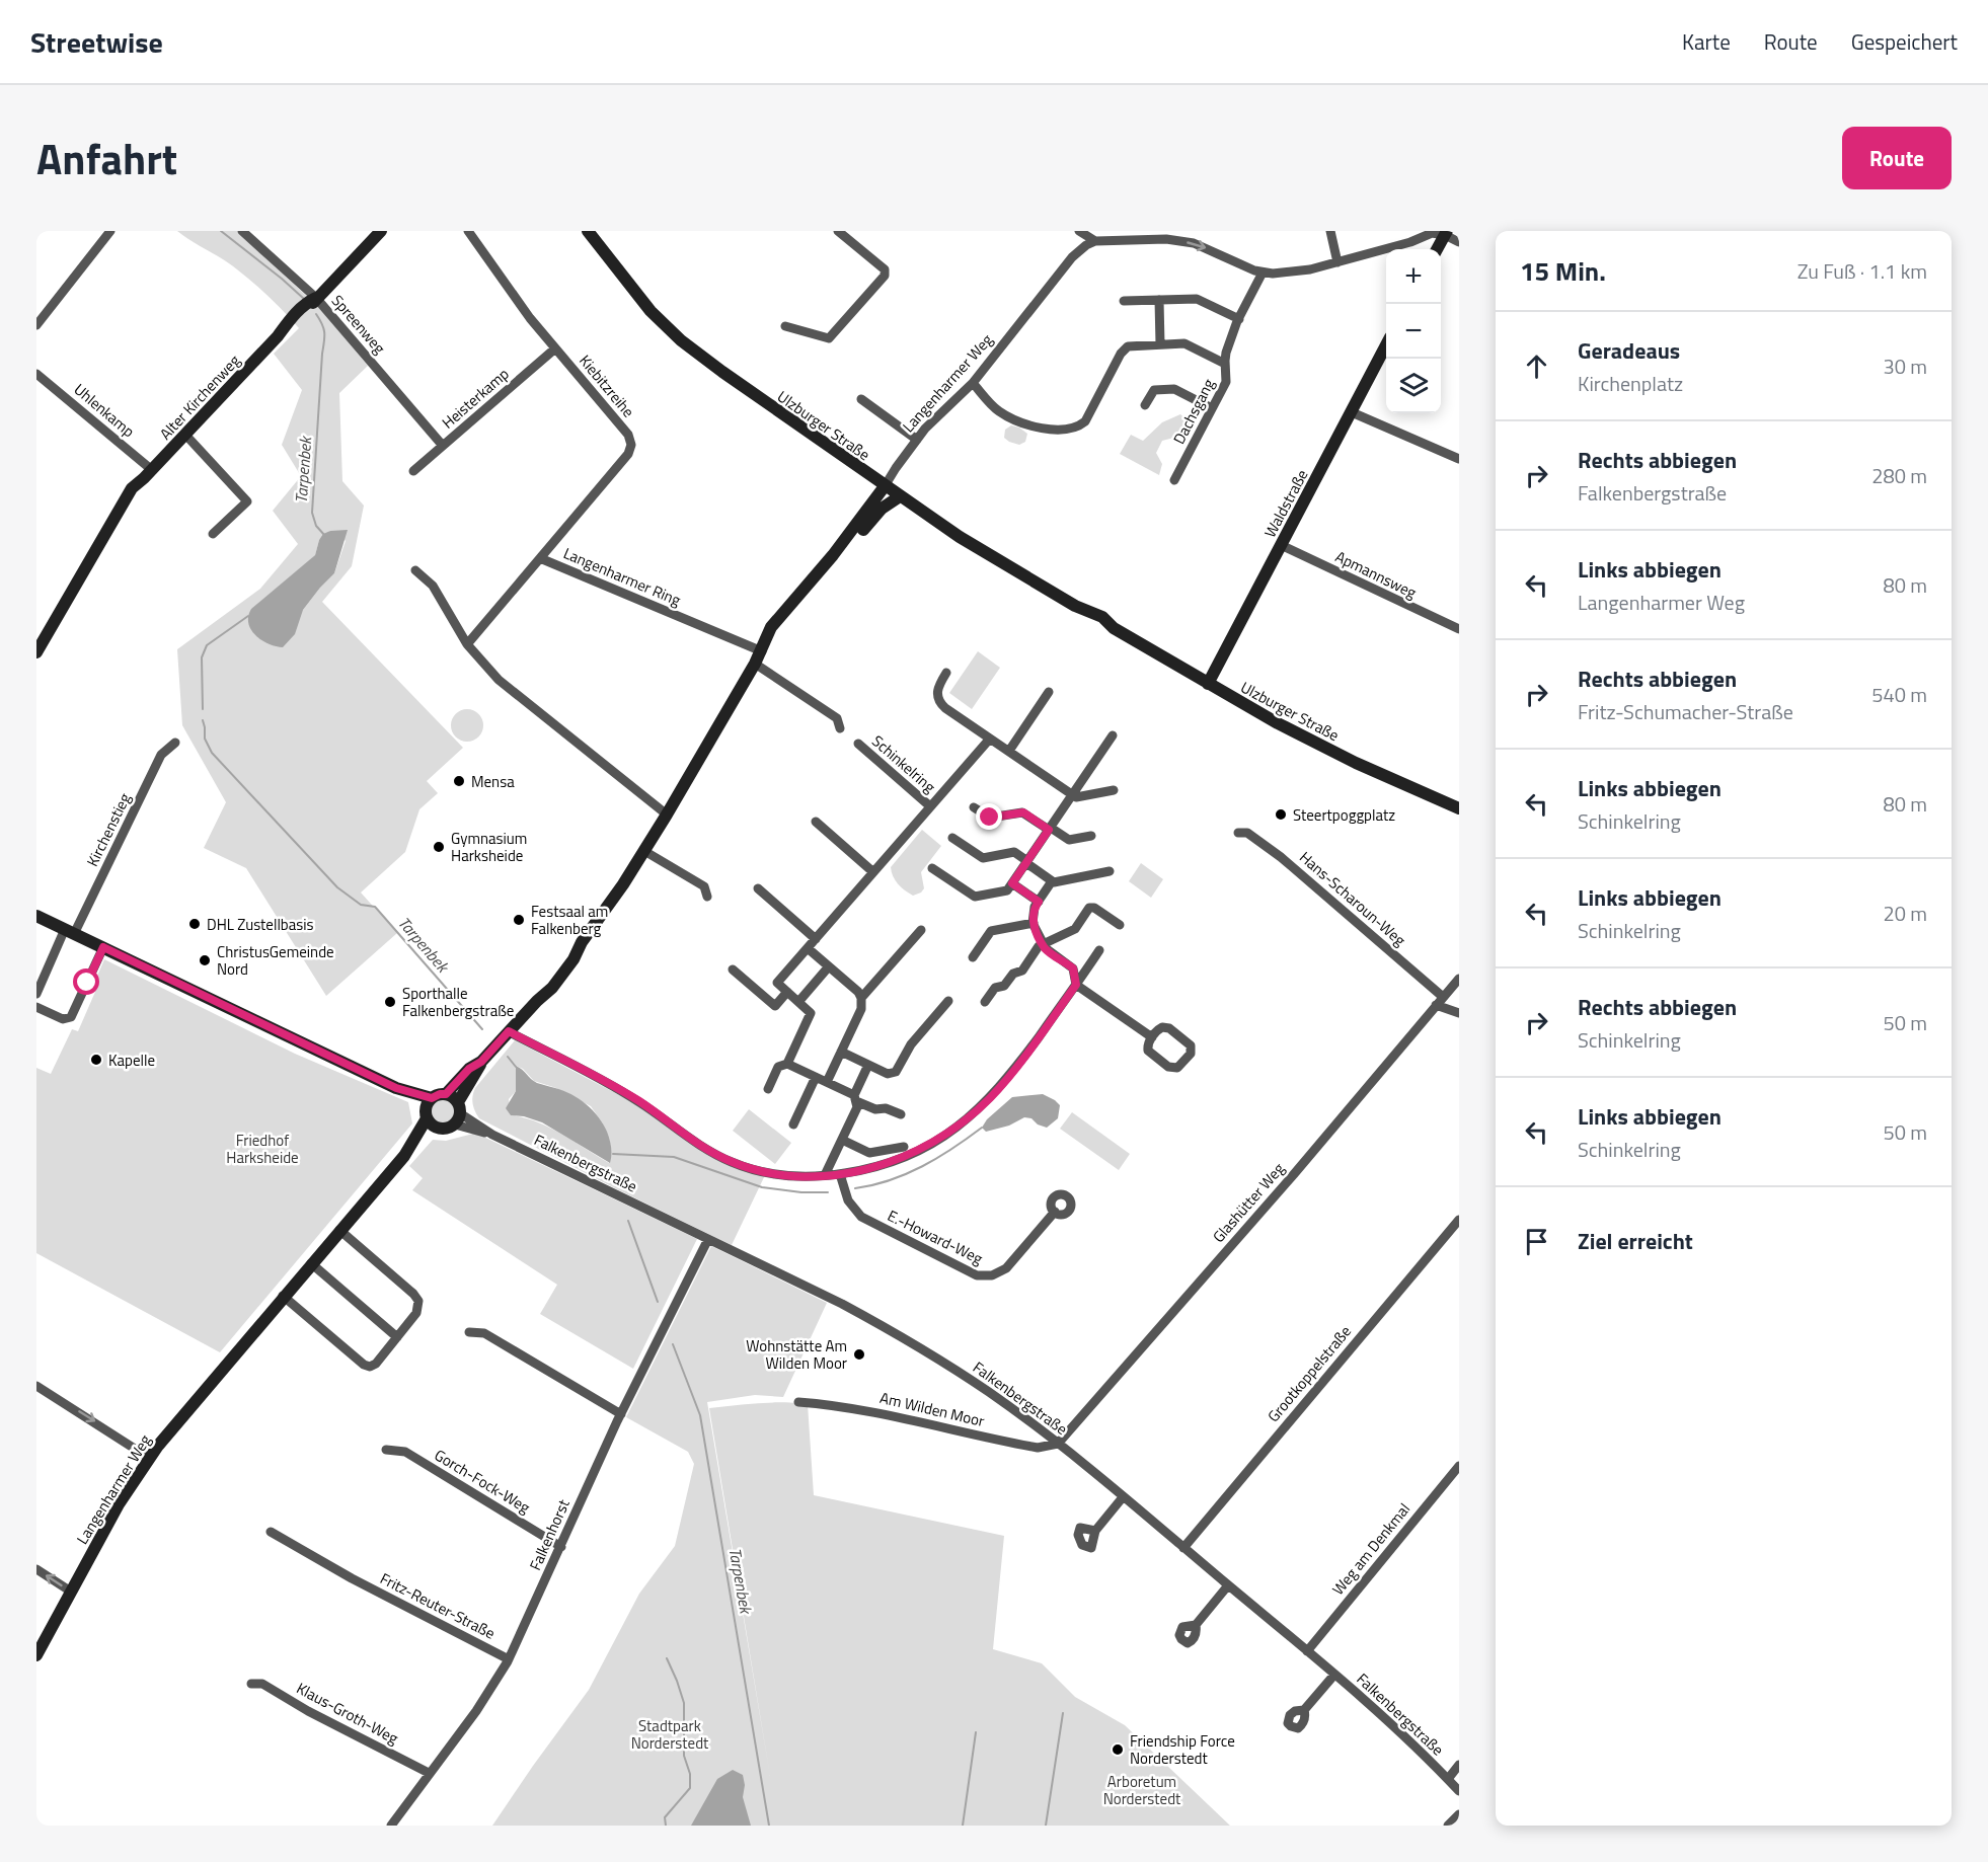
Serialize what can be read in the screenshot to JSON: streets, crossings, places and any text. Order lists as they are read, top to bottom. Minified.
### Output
{"streets":{"main road":["Langenharmer Weg","Alter Kirchenweg","Ulzburger Straße","Waldstraße"],"street":["Spreenweg","Kiebitzreihe","Heisterkamp","Uhlenkamp","Dachsgang","Apmannsweg","Langenharmer Ring","Schinkelring","Kirchenstieg","Hans-Scharoun-Weg","Falkenbergstraße","Glashütter Weg","E.-Howard-Weg","Grootkoppelstraße","Am Wilden Moor","Gorch-Fock-Weg","Falkenhorst","Weg am Denkmal","Fritz-Reuter-Straße","Klaus-Groth-Weg"]},"crossings":[["Spreenweg","Alter Kirchenweg"],["Spreenweg","Heisterkamp"],["Langenharmer Weg","Ulzburger Straße"],["Langenharmer Weg","Langenharmer Ring"],["Langenharmer Weg","Falkenbergstraße"],["Kiebitzreihe","Heisterkamp"],["Kiebitzreihe","Langenharmer Ring"],["Alter Kirchenweg","Uhlenkamp"],["Ulzburger Straße","Waldstraße"],["Waldstraße","Apmannsweg"],["Hans-Scharoun-Weg","Glashütter Weg"],["Falkenbergstraße","Glashütter Weg"],["Falkenbergstraße","Grootkoppelstraße"],["Falkenbergstraße","Am Wilden Moor"],["Falkenbergstraße","Falkenhorst"],["Falkenbergstraße","Weg am Denkmal"],["Glashütter Weg","Am Wilden Moor"],["Gorch-Fock-Weg","Falkenhorst"],["Falkenhorst","Fritz-Reuter-Straße"],["Falkenhorst","Klaus-Groth-Weg"]],"water":["Tarpenbek"],"parks":["Friedhof Harksheide","Stadtpark Norderstedt","Arboretum Norderstedt"],"places":["Mensa","Steertpoggplatz","Gymnasium Harksheide","Festsaal am Falkenberg","DHL Zustellbasis","ChristusGemeinde Nord","Sporthalle Falkenbergstraße","Kapelle","Wohnstätte Am Wilden Moor","Friendship Force Norderstedt"],"page":{"header":"Streetwise","nav":["Karte","Route","Gespeichert"],"title":"Anfahrt","buttons":"Route","heading":["15 Min.","Zu Fuß · 1.1 km"],"map_buttons":["+","−"],"list":[["Geradeaus","Kirchenplatz","30 m"],["Rechts abbiegen","Falkenbergstraße","280 m"],["Links abbiegen","Langenharmer Weg","80 m"],["Rechts abbiegen","Fritz-Schumacher-Straße","540 m"],["Links abbiegen","Schinkelring","80 m"],["Links abbiegen","Schinkelring","20 m"],["Rechts abbiegen","Schinkelring","50 m"],["Links abbiegen","Schinkelring","50 m"],"Ziel erreicht"]}}
